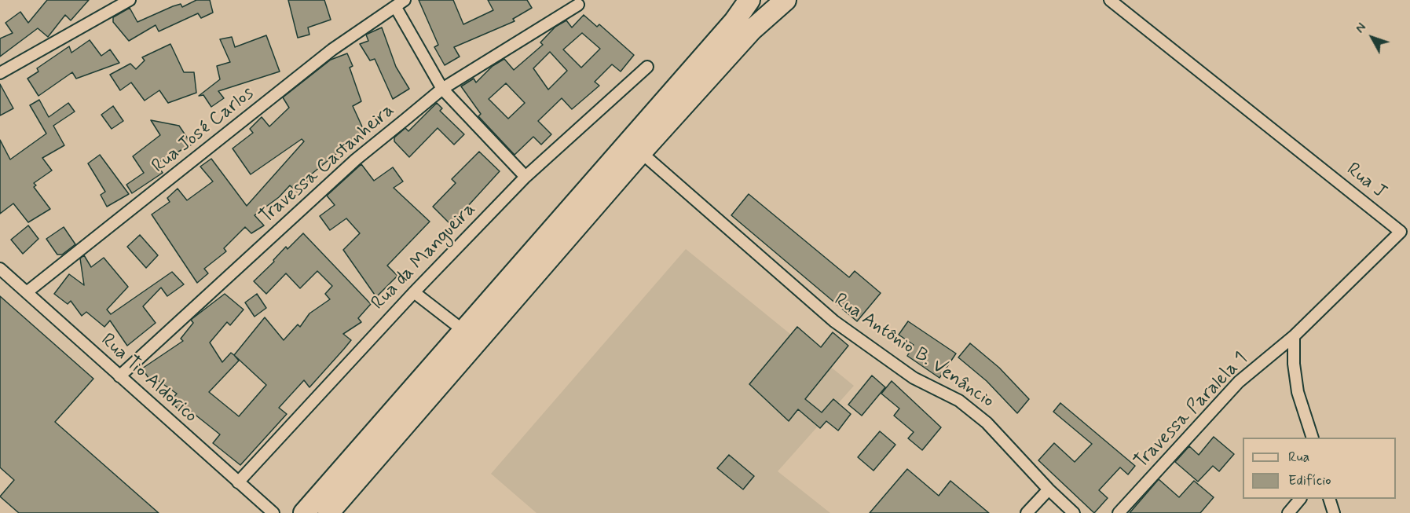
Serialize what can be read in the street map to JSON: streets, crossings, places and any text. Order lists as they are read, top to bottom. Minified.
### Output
{"streets":{"street":["Rua José Carlos","Travessa Castanheira","Rua J","Rua da Mangueira","Rua Antônio B. Venâncio","Rua Tio Aldorico","Travessa Paralela 1"]},"crossings":[["Rua José Carlos","Rua Tio Aldorico"],["Travessa Castanheira","Rua Tio Aldorico"],["Rua J","Travessa Paralela 1"],["Rua da Mangueira","Rua Tio Aldorico"]],"legend":["Rua","Edifício"],"north":"top left"}
